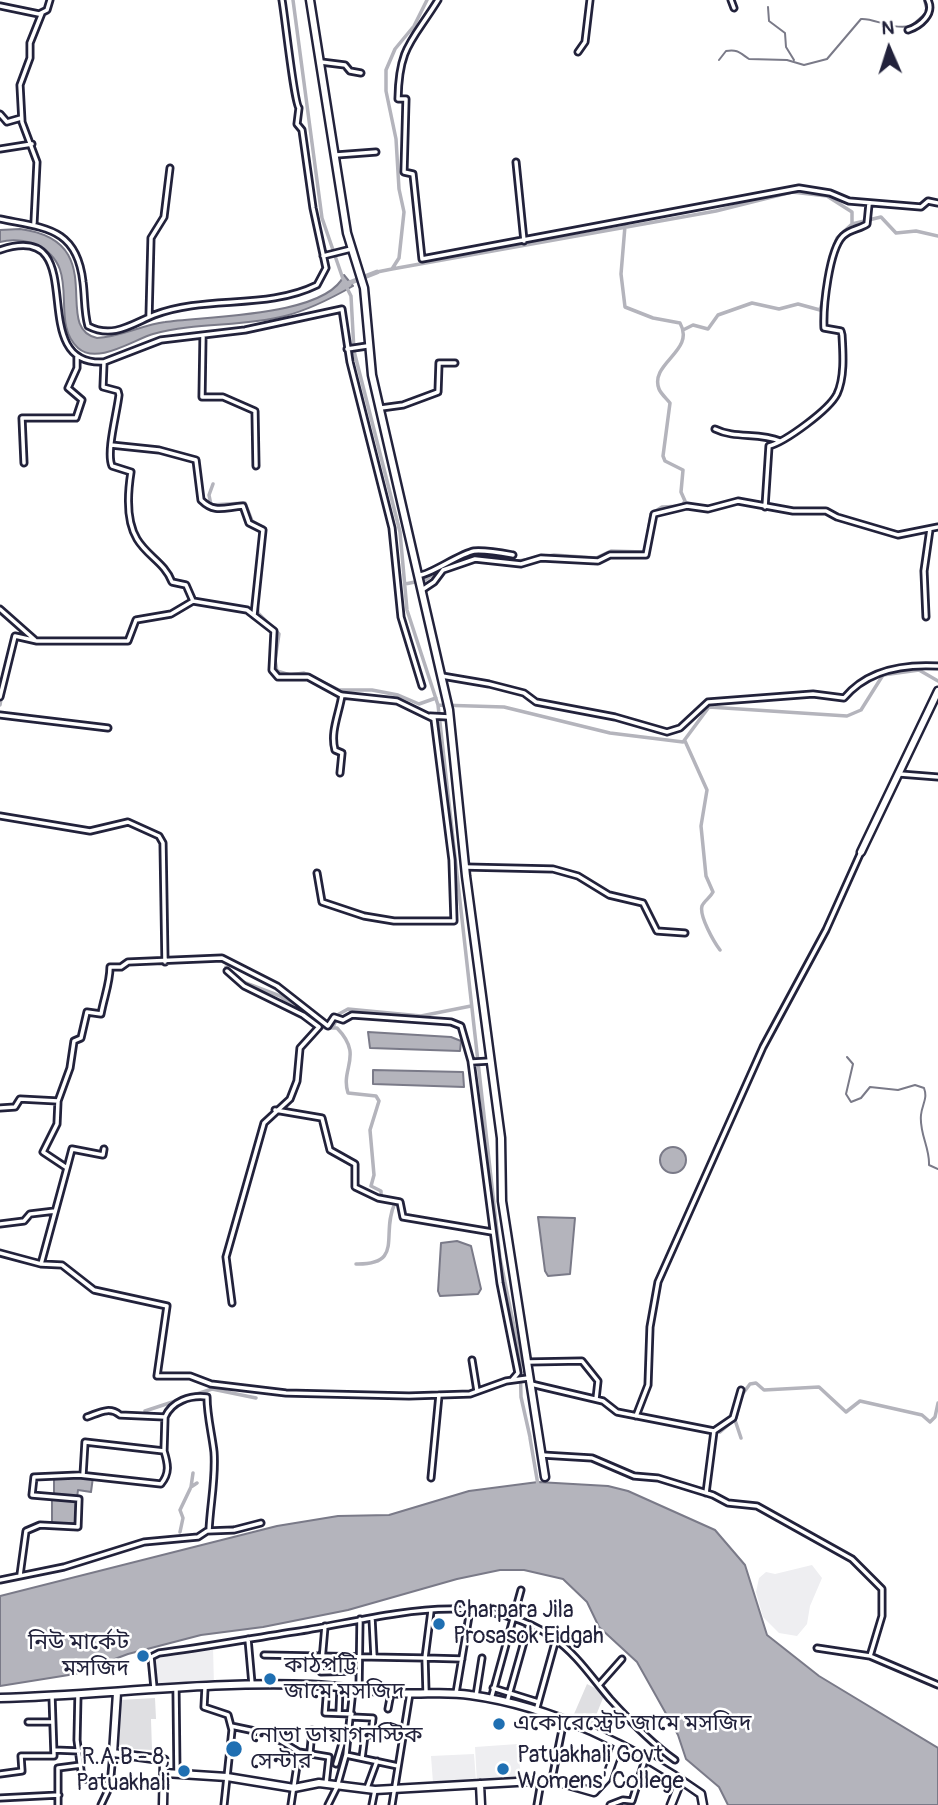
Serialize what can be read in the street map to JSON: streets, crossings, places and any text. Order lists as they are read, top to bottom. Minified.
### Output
{"places":["Charpara Jila Prosasok Eidgah","নিউ মার্কেট মসজিদ","কাঠপট্টি জামে মসজিদ","একোরেস্ট্রেট জামে মসজিদ","নোভা ডায়াগনস্টিক সেন্টার","Patuakhali Govt Womens' College","R.A.B - 8, Patuakhali"],"north":"top"}
